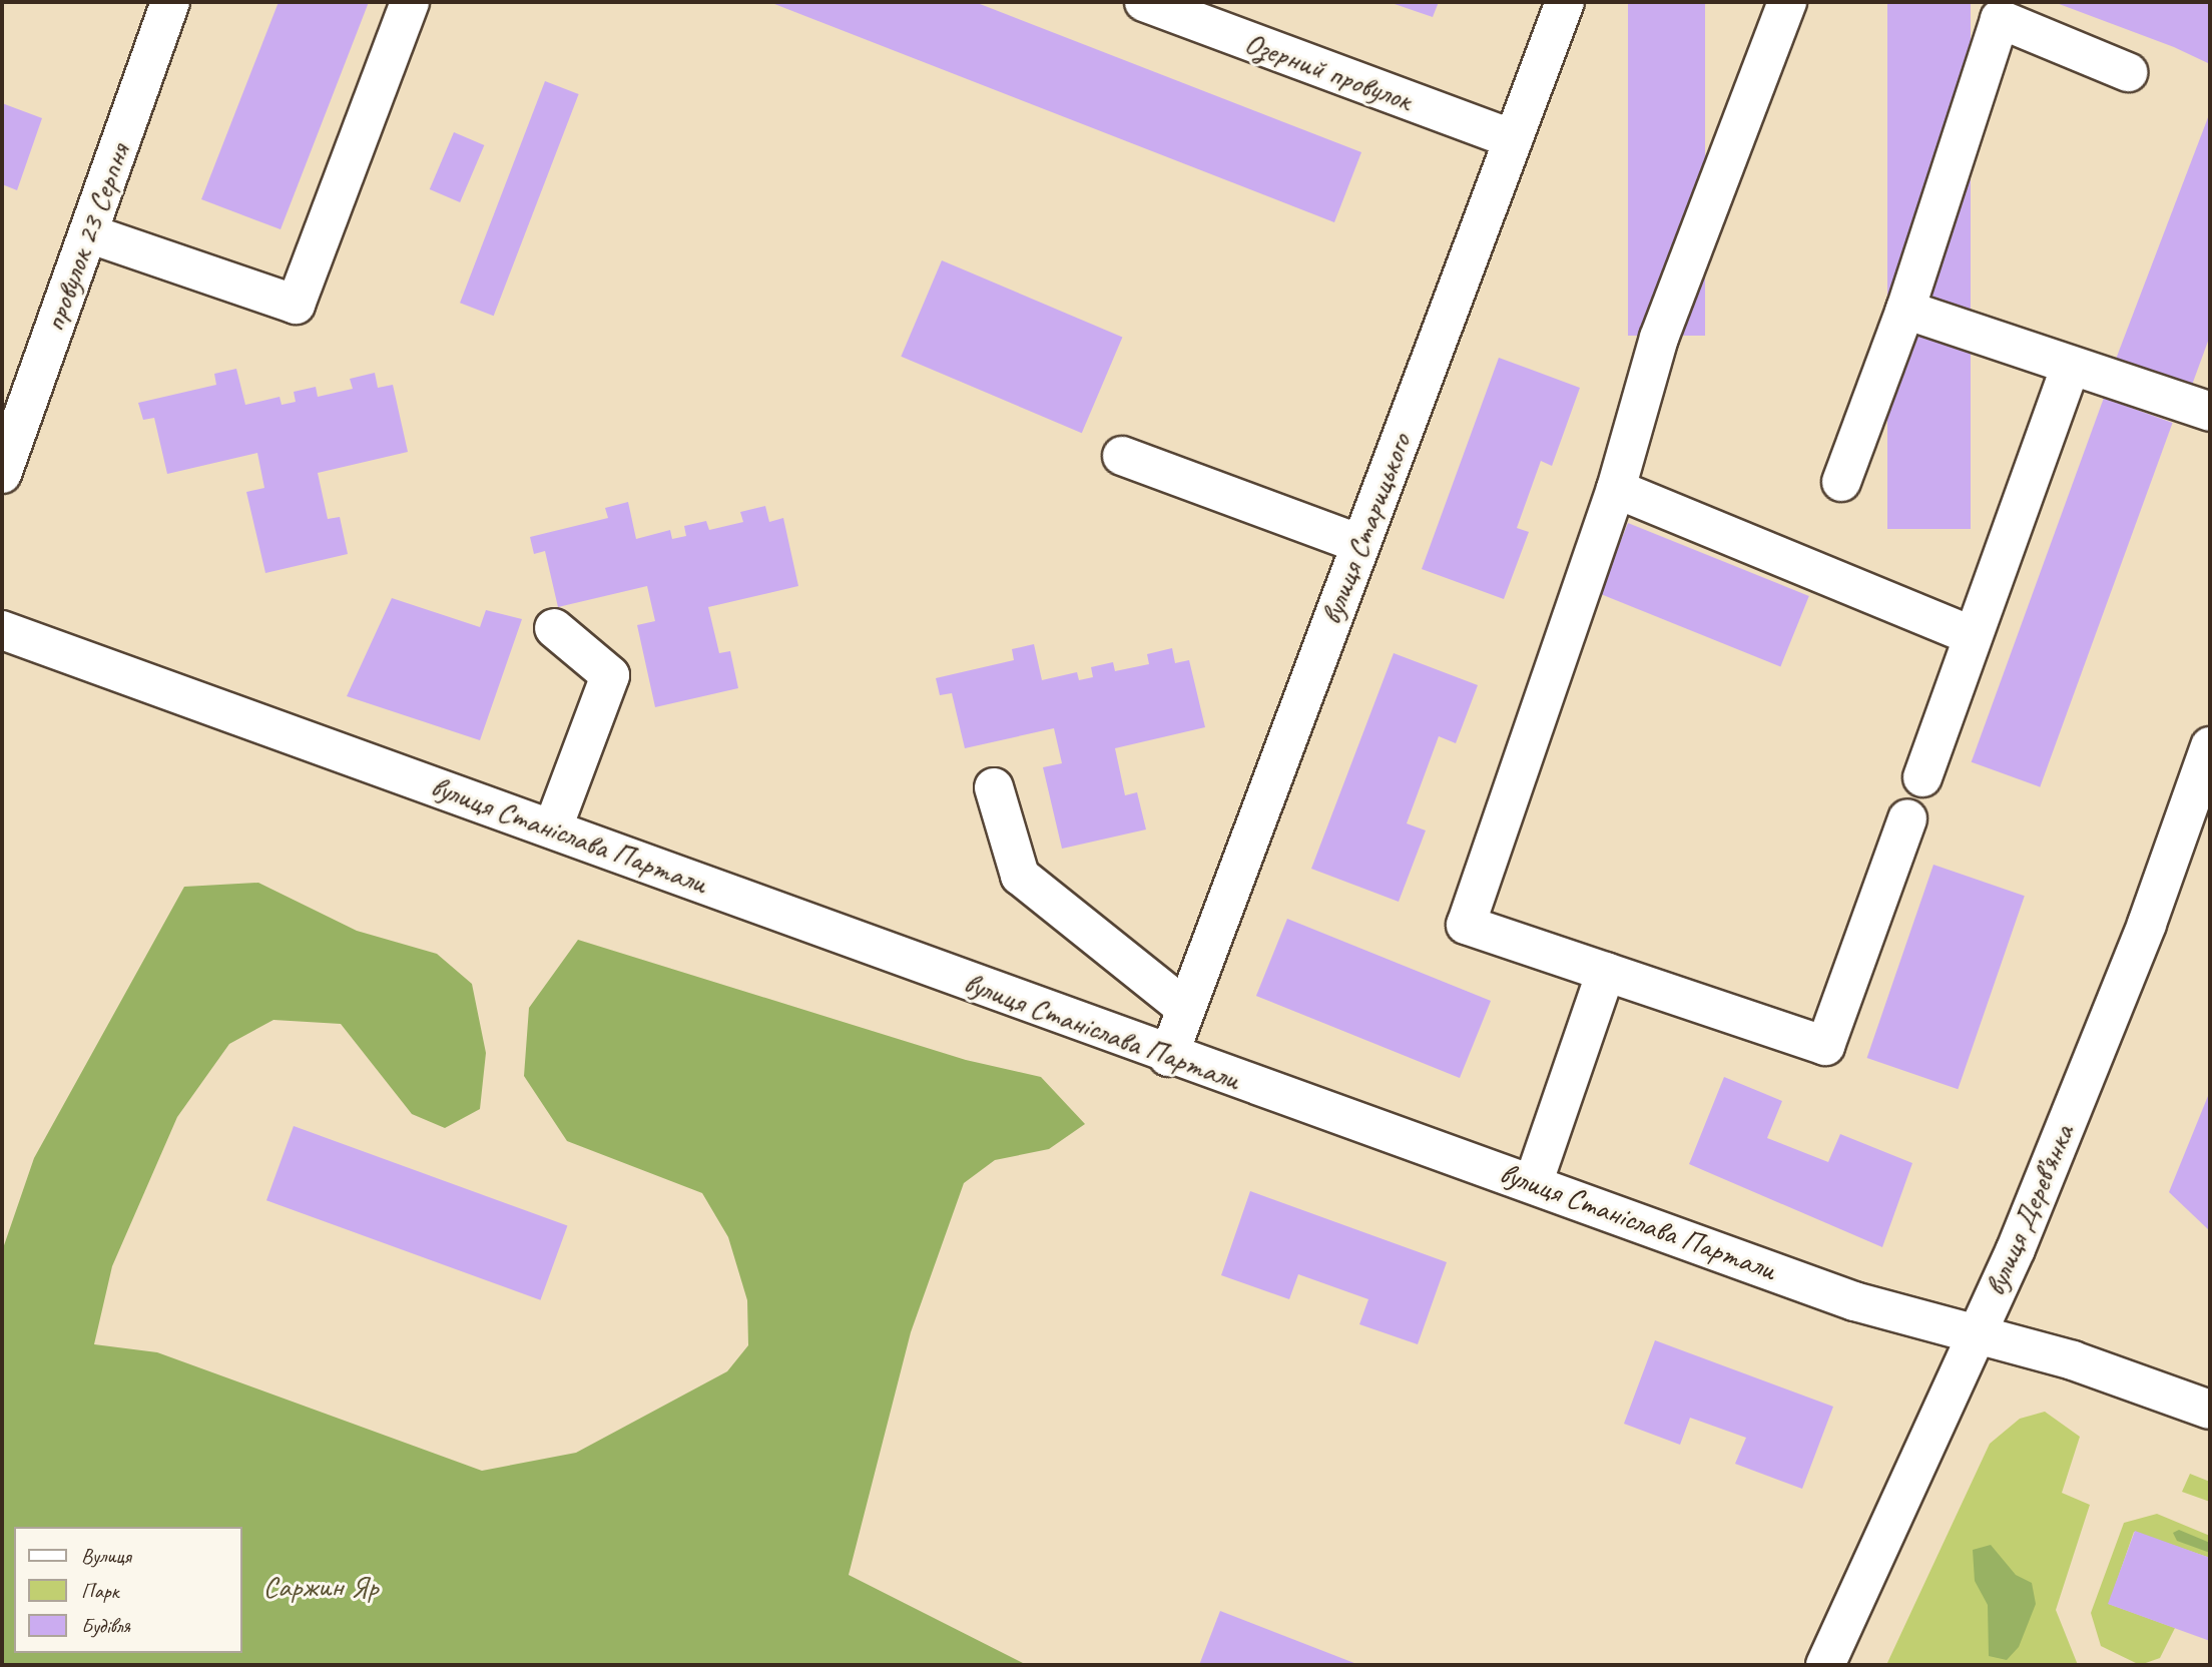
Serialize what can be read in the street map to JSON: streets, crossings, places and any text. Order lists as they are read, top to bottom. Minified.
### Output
{"streets":{"street":["Озерний провулок","провулок 23 Серпня","вулиця Старицького","вулиця Станіслава Партали","вулиця Дерев’янка"]},"crossings":[["Озерний провулок","вулиця Старицького"],["вулиця Старицького","вулиця Станіслава Партали"],["вулиця Станіслава Партали","вулиця Дерев’янка"]],"parks":["Саржин Яр"],"legend":["Вулиця","Парк","Будівля"]}
